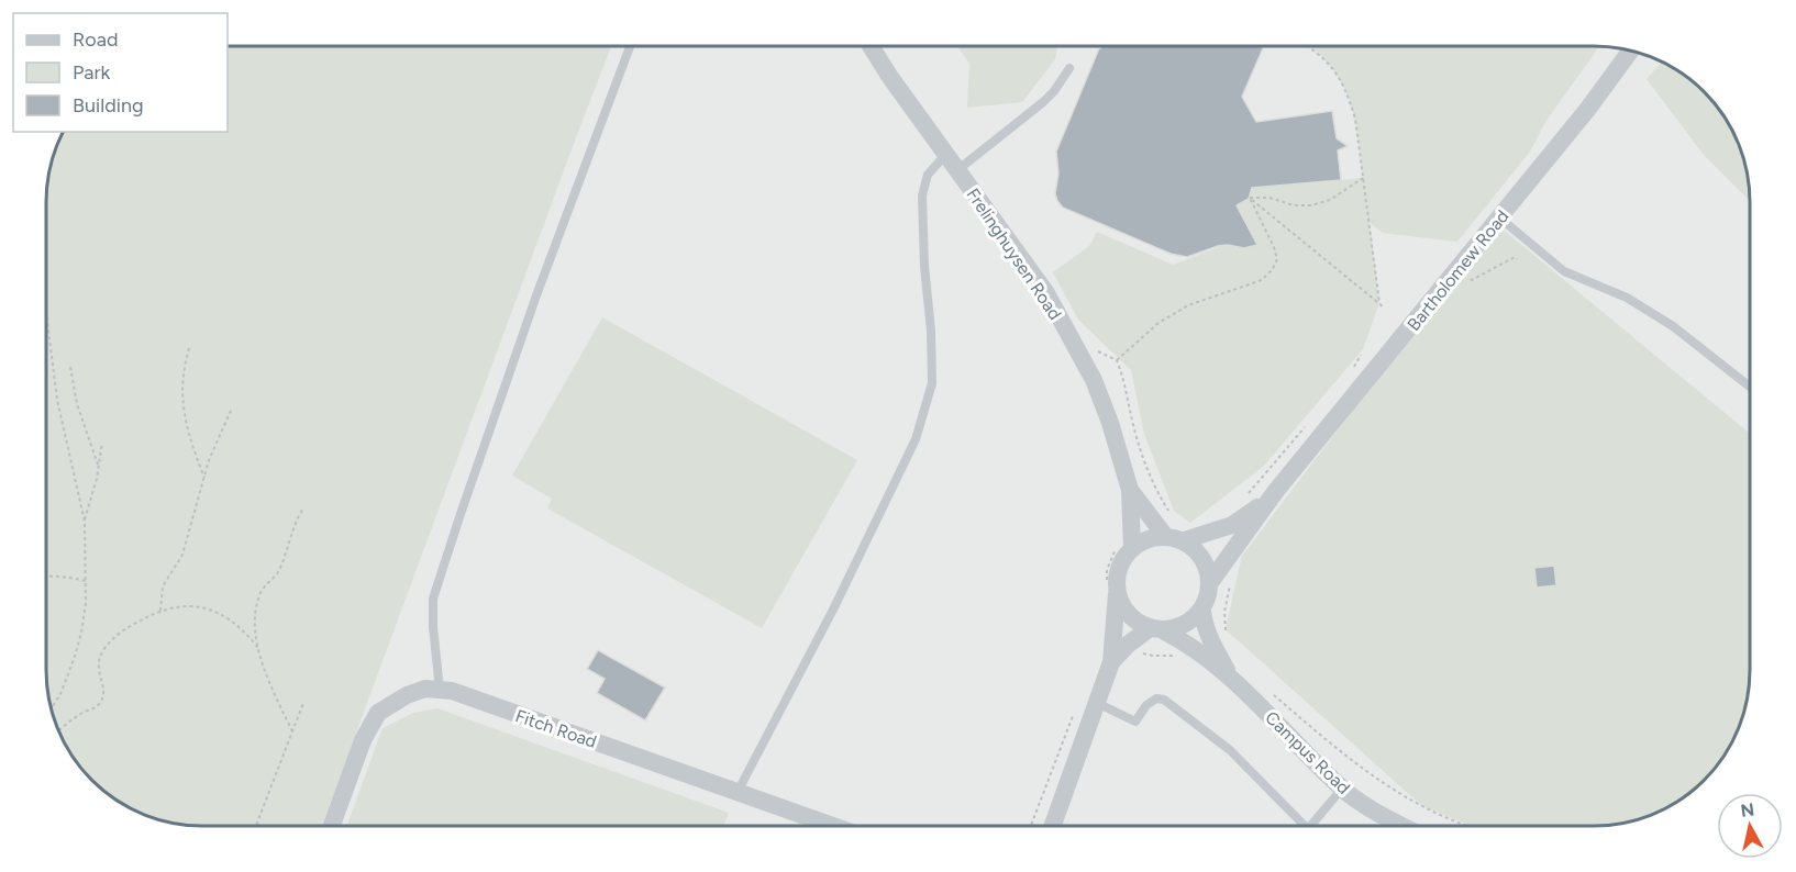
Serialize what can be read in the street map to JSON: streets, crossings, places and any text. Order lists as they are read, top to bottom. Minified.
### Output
{"streets":{"street":["Frelinghuysen Road","Bartholomew Road","Fitch Road","Campus Road"]},"crossings":[["Frelinghuysen Road","Bartholomew Road"],["Frelinghuysen Road","Campus Road"],["Bartholomew Road","Campus Road"]],"legend":["Road","Park","Building"],"north":"top"}
